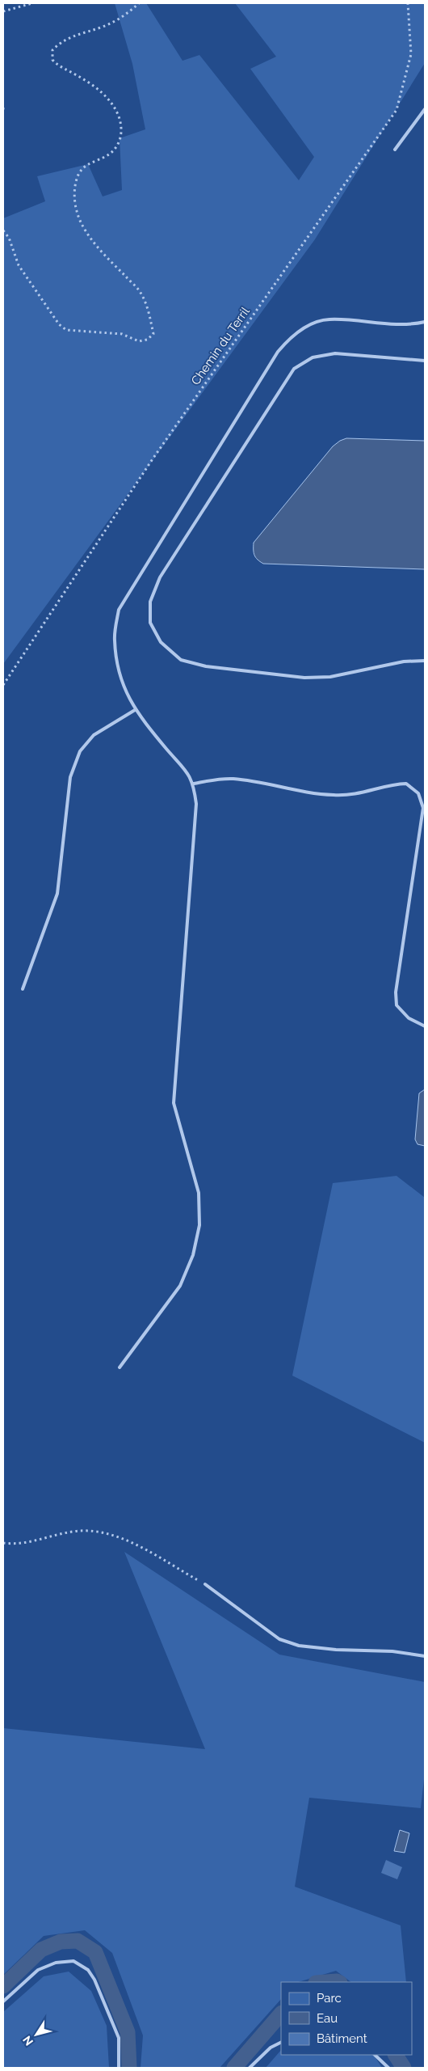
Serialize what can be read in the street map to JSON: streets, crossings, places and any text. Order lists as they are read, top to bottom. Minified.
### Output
{"streets":{"path":["Chemin du Terril"]},"legend":["Parc","Eau","Bâtiment"],"north":"bottom left"}
